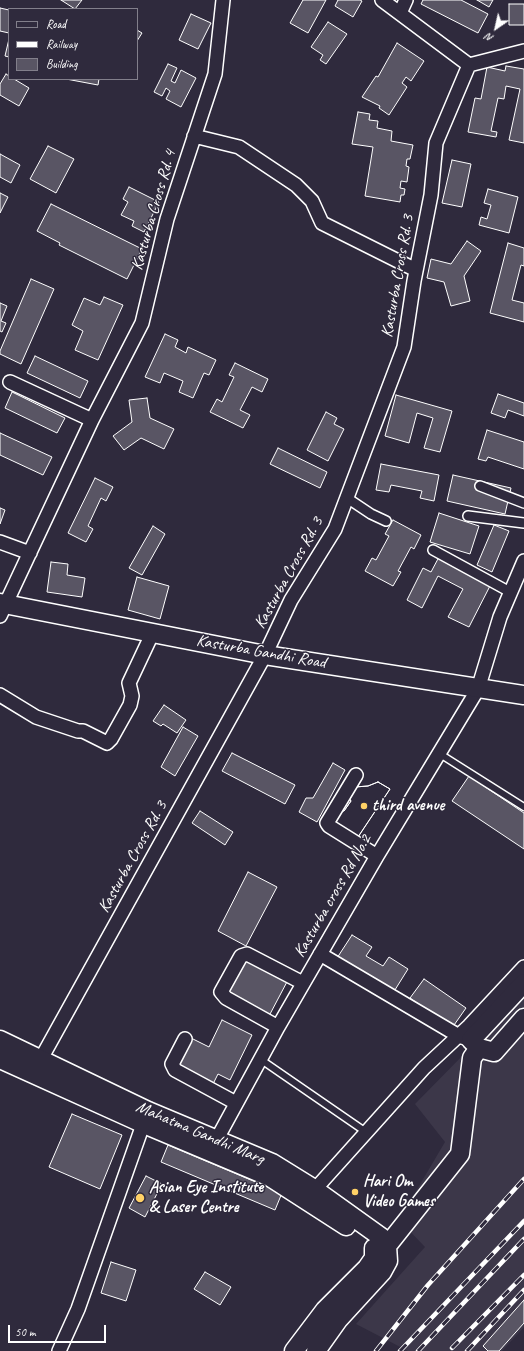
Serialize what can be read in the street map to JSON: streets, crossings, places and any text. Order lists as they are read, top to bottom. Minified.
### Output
{"streets":{"main road":["Kasturba Gandhi Road"],"street":["Kasturba Cross Rd. 4","Kasturba Cross Rd. 3","Kasturba cross Rd No.2"]},"crossings":[["Kasturba Cross Rd. 4","Kasturba Gandhi Road"],["Kasturba Cross Rd. 3","Kasturba Gandhi Road"],["Kasturba Gandhi Road","Kasturba cross Rd No.2"]],"places":["third avenue","Hari Om Video Games","Asian Eye Institute & Laser Centre"],"legend":["Road","Railway","Building"],"scale_bar":"50 m","north":"bottom left"}
